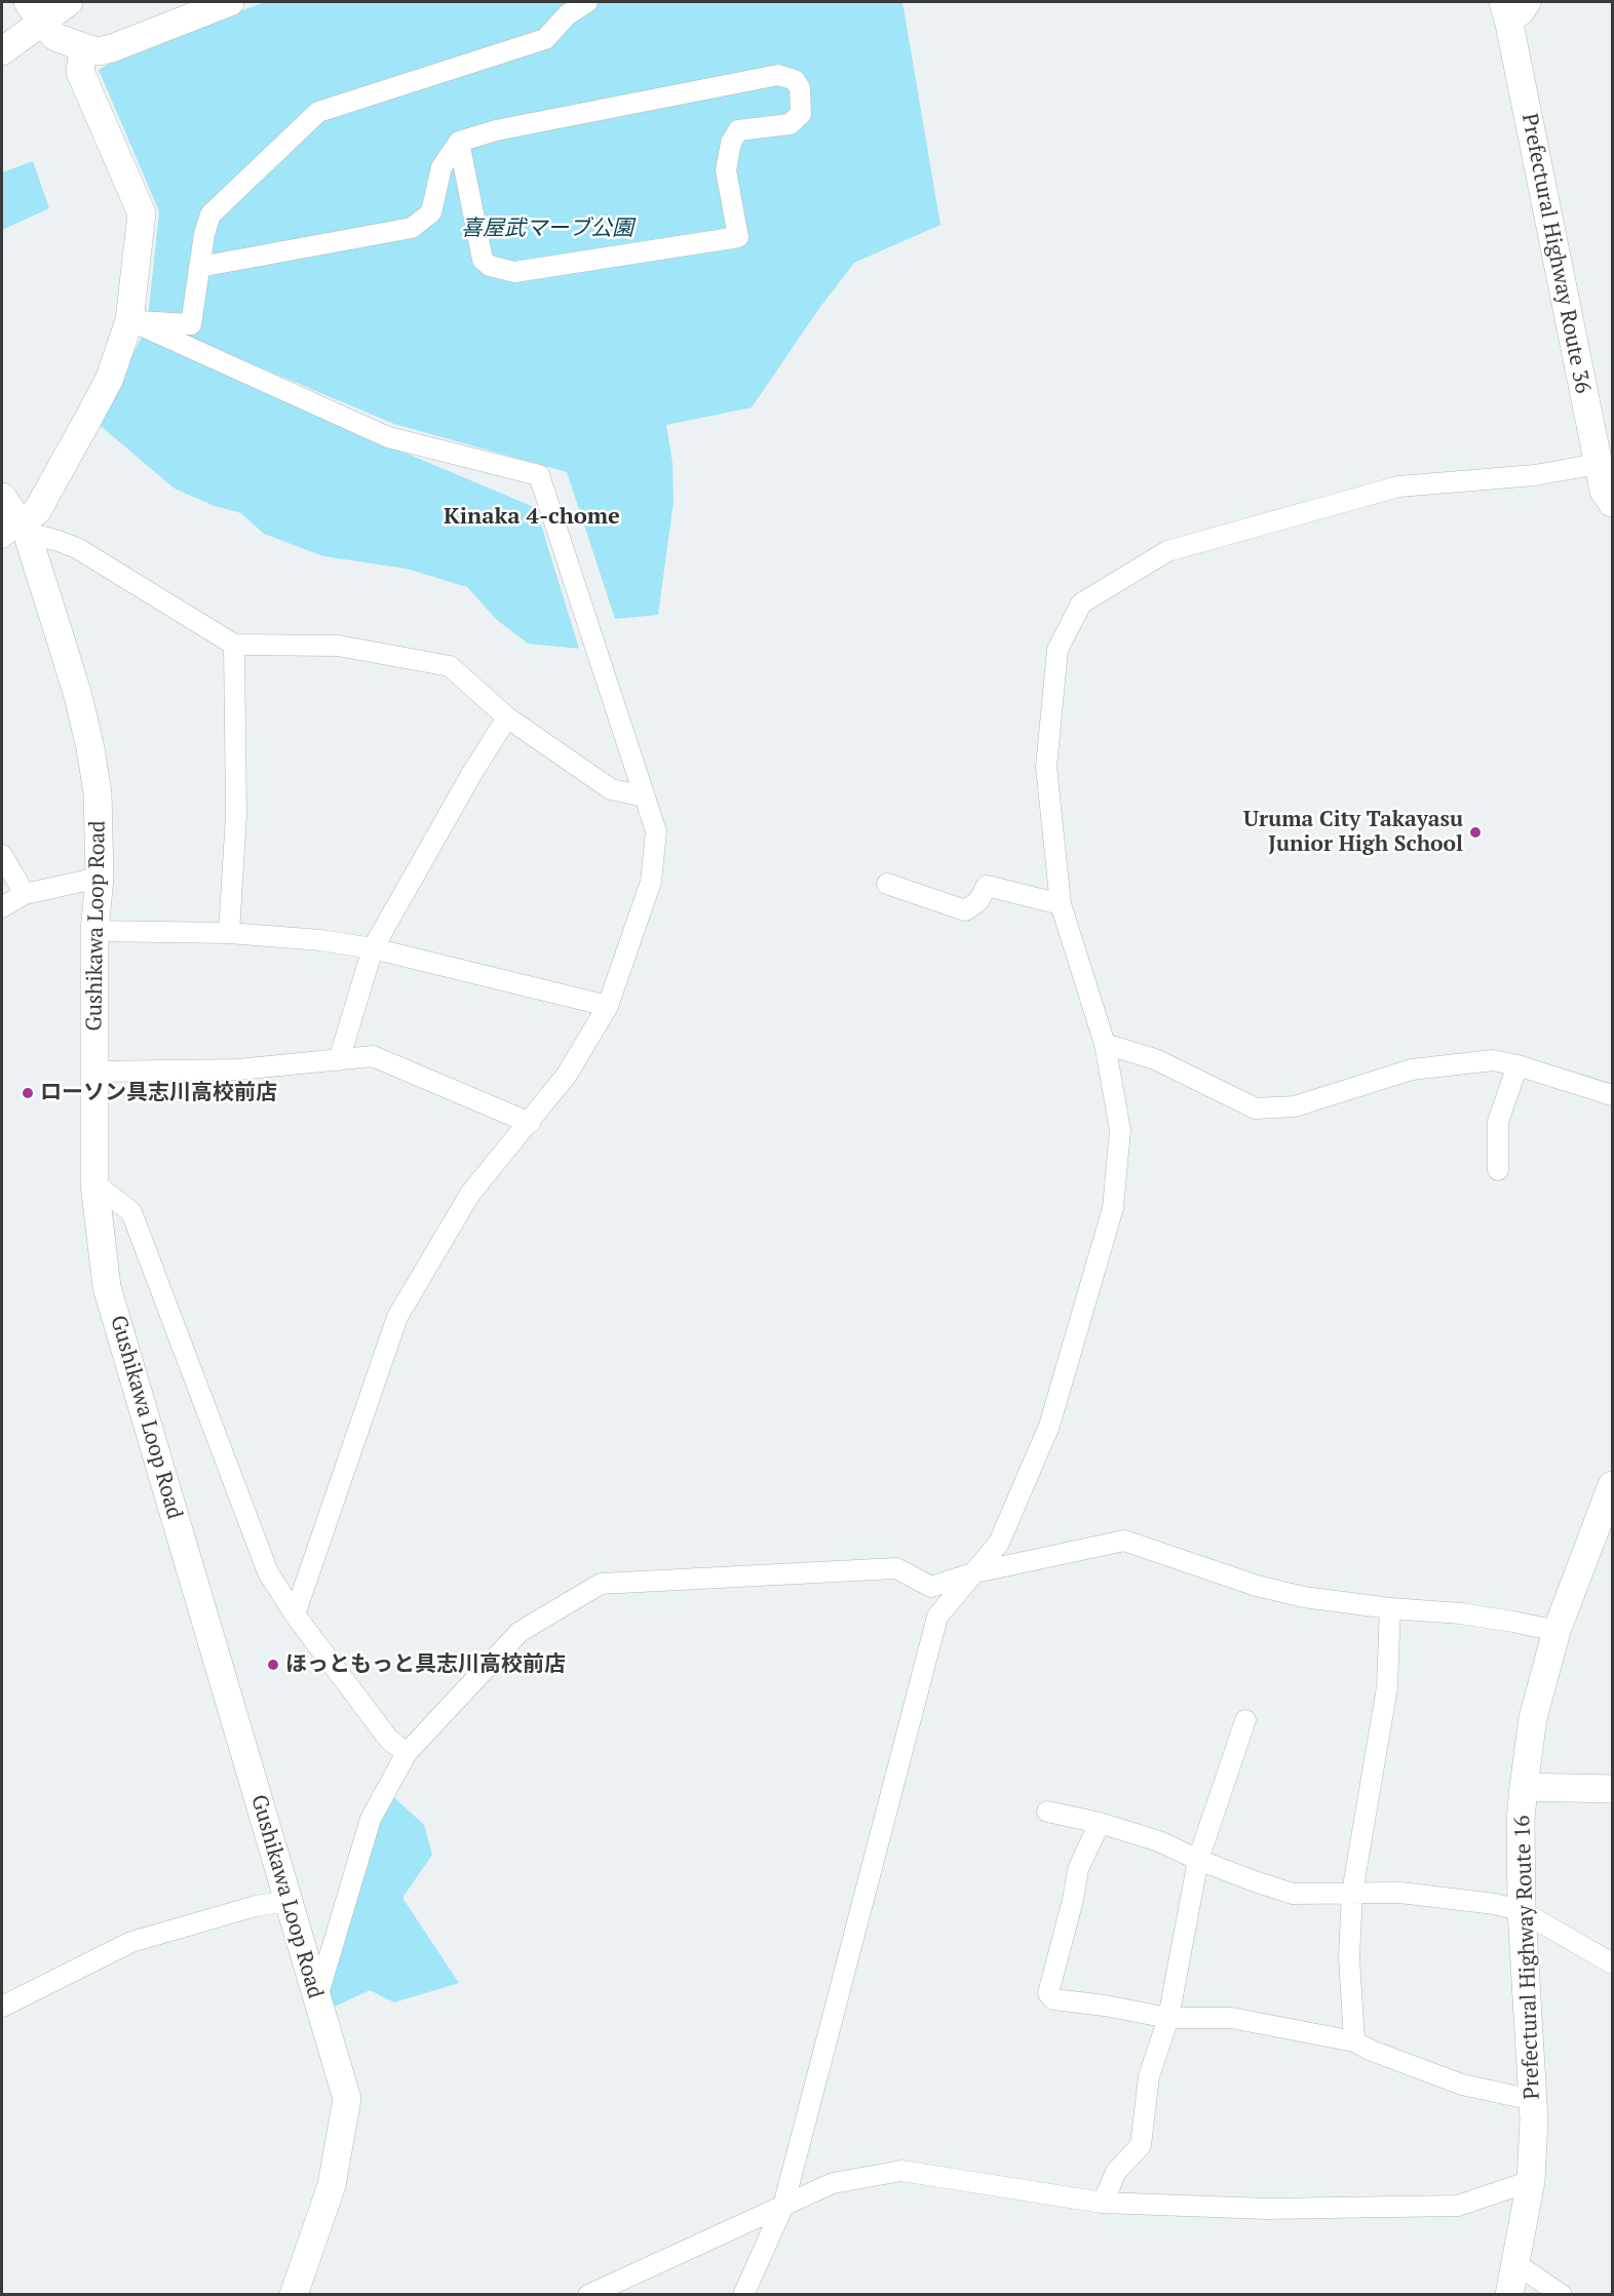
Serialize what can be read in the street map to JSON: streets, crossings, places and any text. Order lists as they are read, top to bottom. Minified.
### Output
{"streets":{"main road":["Prefectural Highway Route 36","Gushikawa Loop Road","Prefectural Highway Route 16"]},"districts":["Kinaka 4-chome"],"parks":["喜屋武マーブ公園"],"places":["Uruma City Takayasu Junior High School","ローソン具志川高校前店","ほっともっと具志川高校前店"]}
